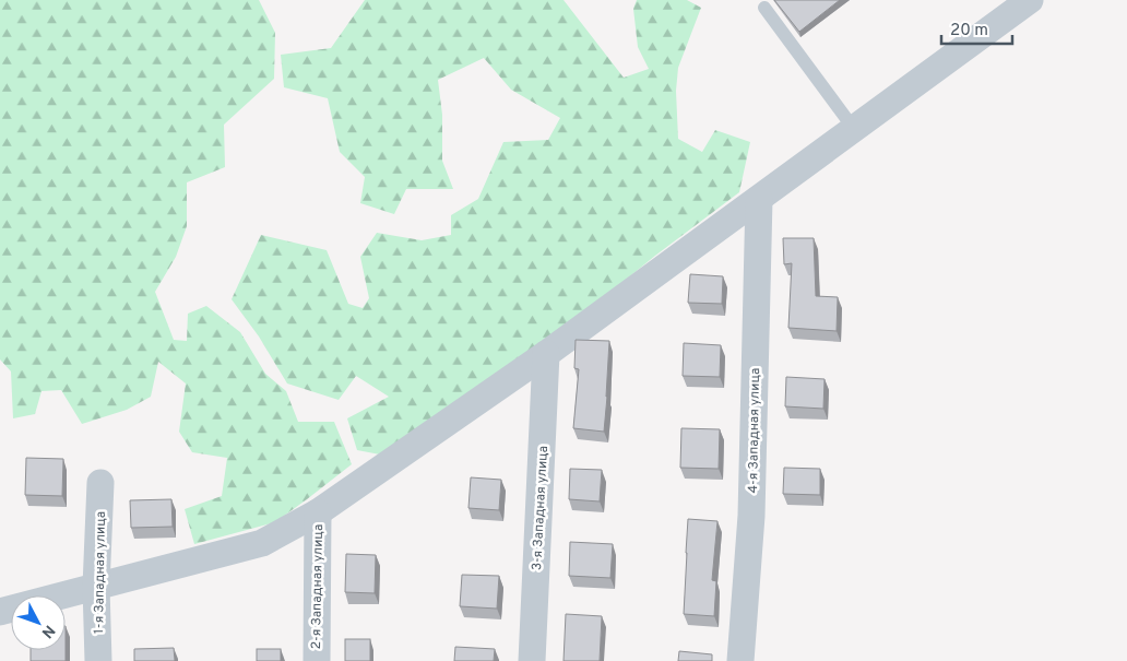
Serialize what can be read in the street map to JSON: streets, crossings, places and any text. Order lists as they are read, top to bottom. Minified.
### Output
{"streets":{"street":["4-я Западная улица","3-я Западная улица","1-я Западная улица","2-я Западная улица"]},"scale_bar":"20 m","north":"bottom right"}
